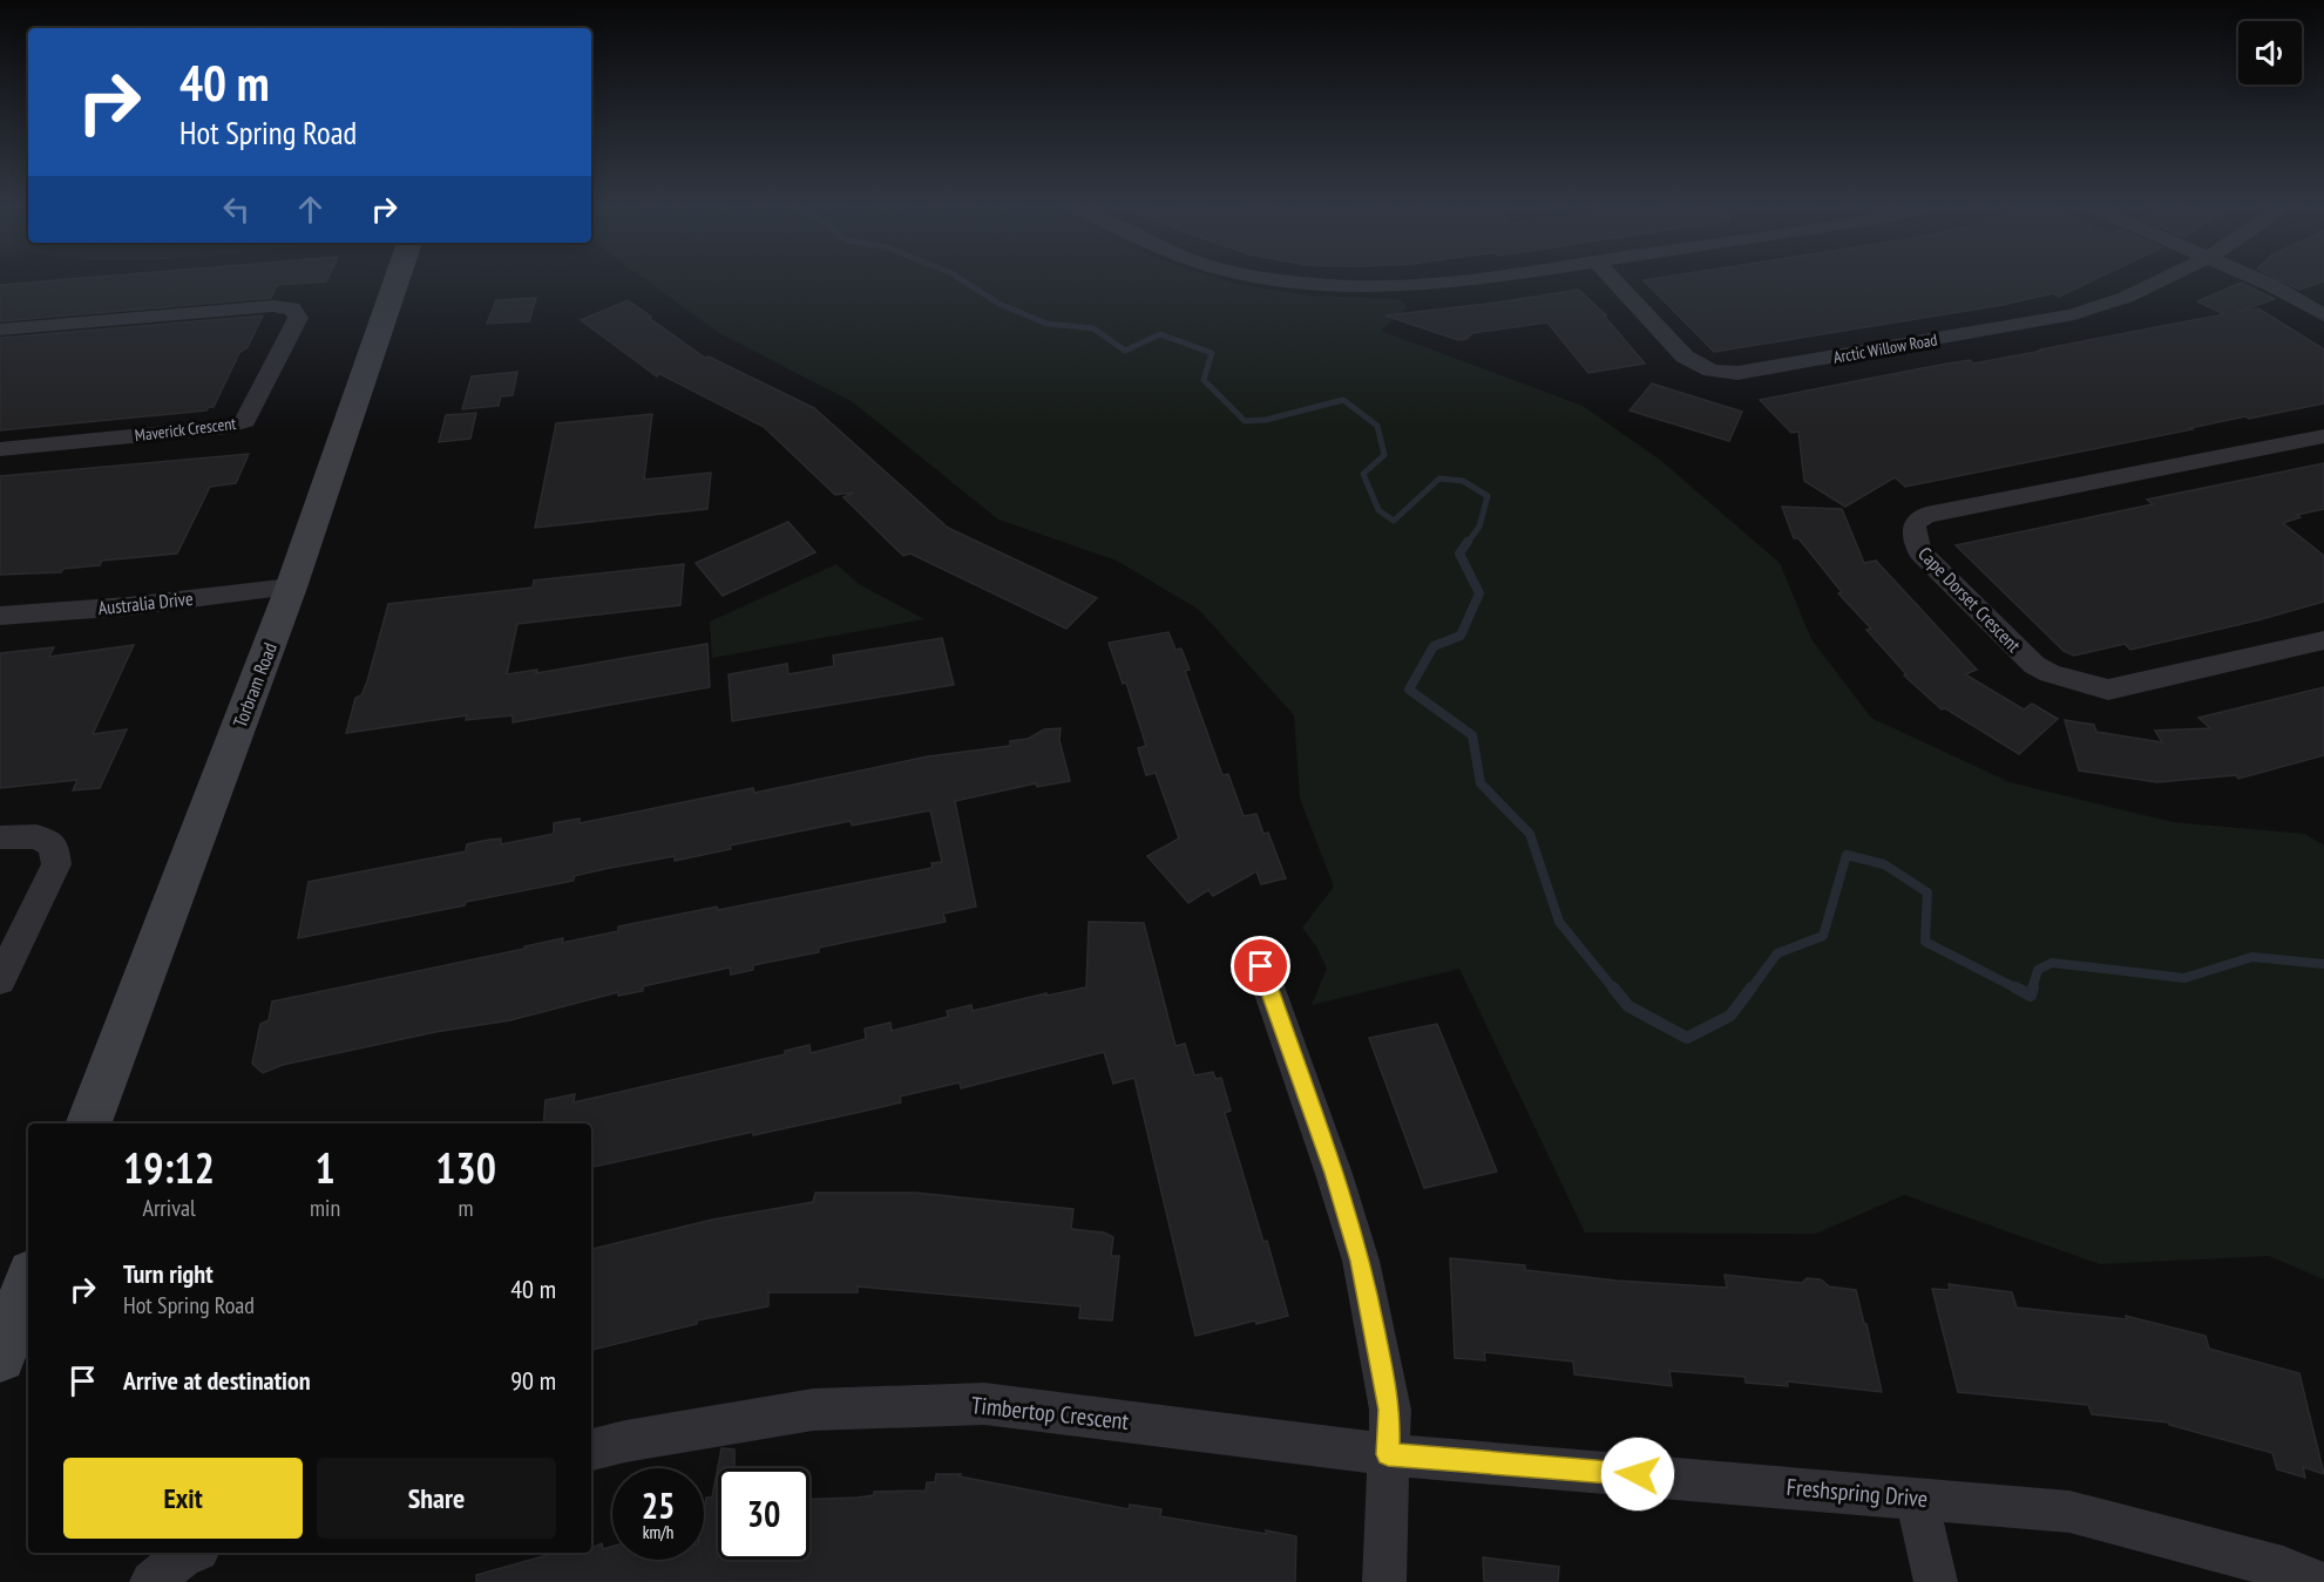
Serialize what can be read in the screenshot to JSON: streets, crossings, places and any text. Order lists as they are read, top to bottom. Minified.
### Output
{"streets":{"main road":["Torbram Road"],"street":["Arctic Willow Road","Maverick Crescent","Cape Dorset Crescent","Australia Drive","Timbertop Crescent","Freshspring Drive"]},"crossings":[["Australia Drive","Torbram Road"],["Timbertop Crescent","Freshspring Drive"]],"page":{"turn":["40 m","Hot Spring Road"],"eta":["19:12","Arrival","1","min","130","m"],"list":[{"name":"Turn right","note":"Hot Spring Road","value":"40 m"},{"name":"Arrive at destination","value":"90 m"}],"buttons":["Exit","Share"],"speed":"25 km/h","limit":"30"}}
